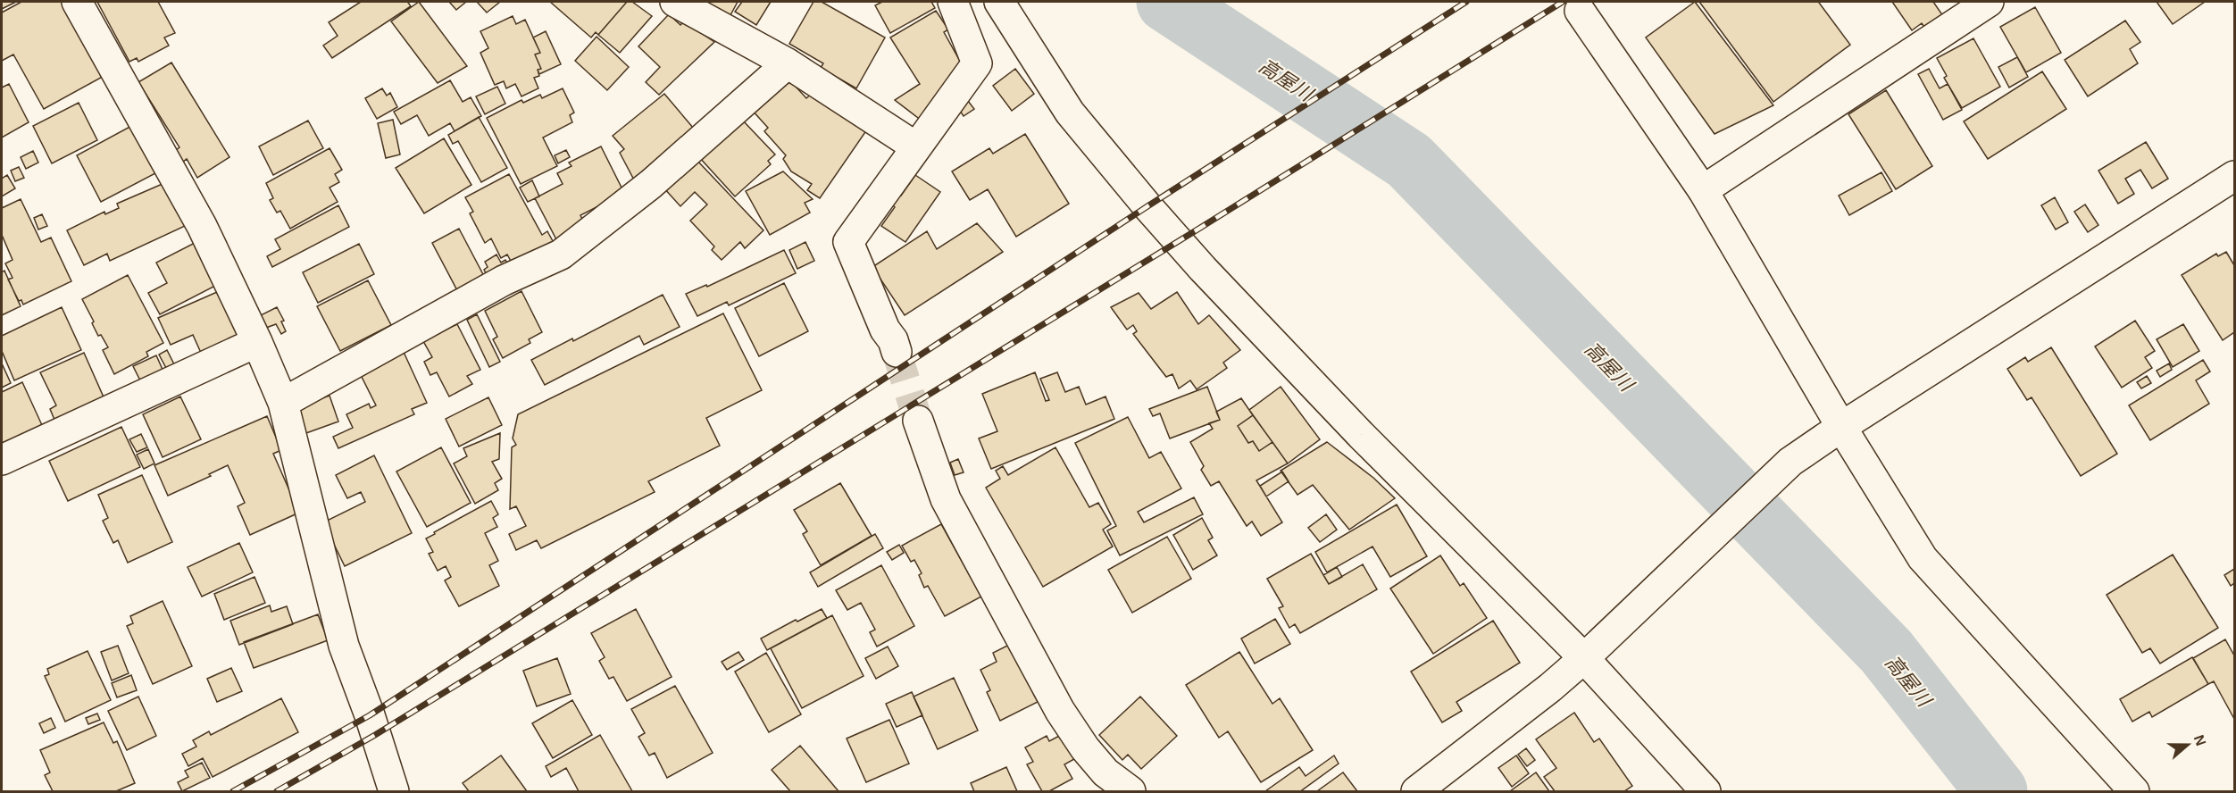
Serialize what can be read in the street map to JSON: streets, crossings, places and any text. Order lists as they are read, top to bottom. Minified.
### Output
{"water":["高屋川"],"north":"right"}
